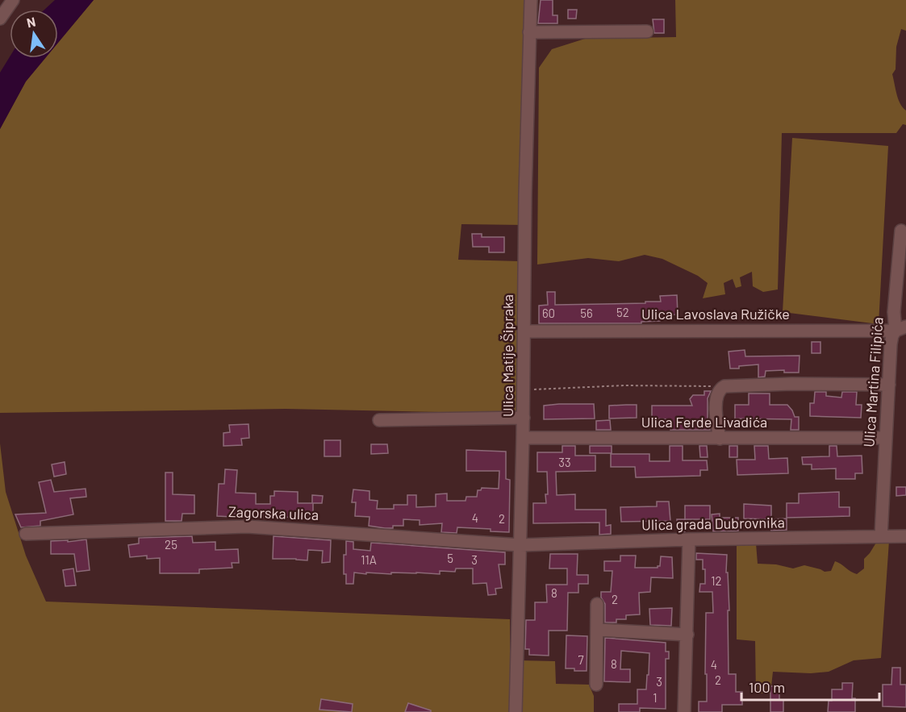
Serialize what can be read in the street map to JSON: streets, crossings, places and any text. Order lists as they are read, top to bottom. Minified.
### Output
{"streets":{"street":["Ulica Lavoslava Ružičke","Ulica Matije Šipraka","Ulica Martina Filipića","Ulica Ferde Livadića","Zagorska ulica","Ulica grada Dubrovnika"]},"crossings":[["Ulica Lavoslava Ružičke","Ulica Matije Šipraka"],["Ulica Lavoslava Ružičke","Ulica Martina Filipića"],["Ulica Matije Šipraka","Ulica Ferde Livadića"],["Ulica Matije Šipraka","Zagorska ulica"],["Ulica Matije Šipraka","Ulica grada Dubrovnika"],["Ulica Martina Filipića","Ulica Ferde Livadića"],["Ulica Martina Filipića","Ulica grada Dubrovnika"],["Zagorska ulica","Ulica grada Dubrovnika"]],"house_numbers":["52","60","56","33","4","2","25","5","11A","3","12","8","2","7","8","4","2","3","1"],"scale_bar":"100 m","north":"top"}
